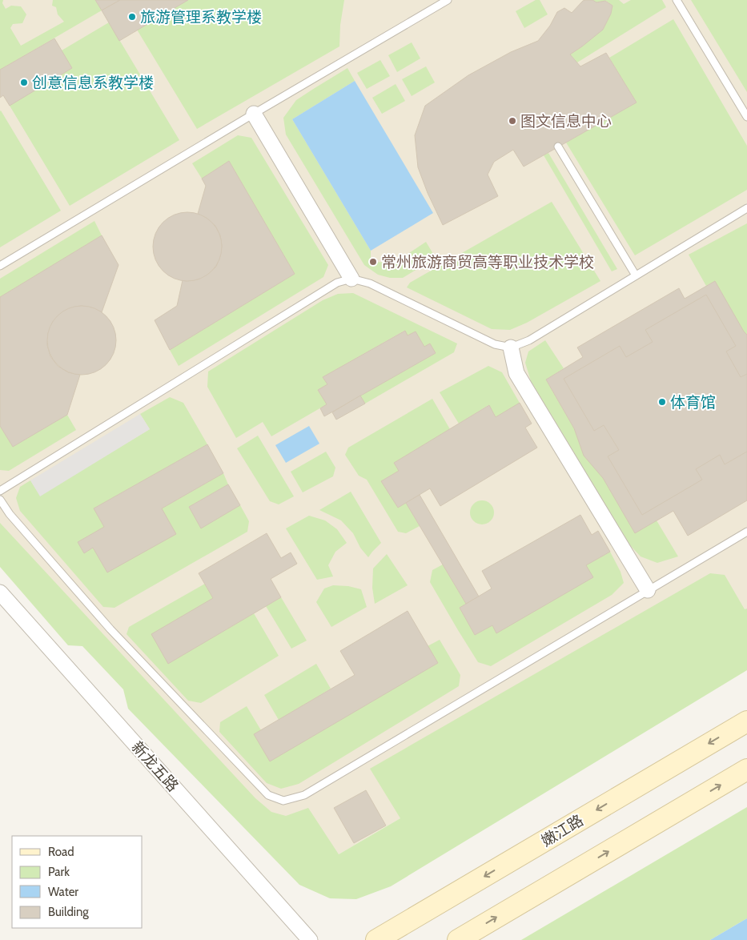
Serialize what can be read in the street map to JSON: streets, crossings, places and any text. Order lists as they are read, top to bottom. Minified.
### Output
{"streets":{"main road":["嫩江路"],"street":["新龙五路"]},"places":["旅游管理系教学楼","创意信息系教学楼","图文信息中心","常州旅游商贸高等职业技术学校","体育馆"],"legend":["Road","Park","Water","Building"]}
